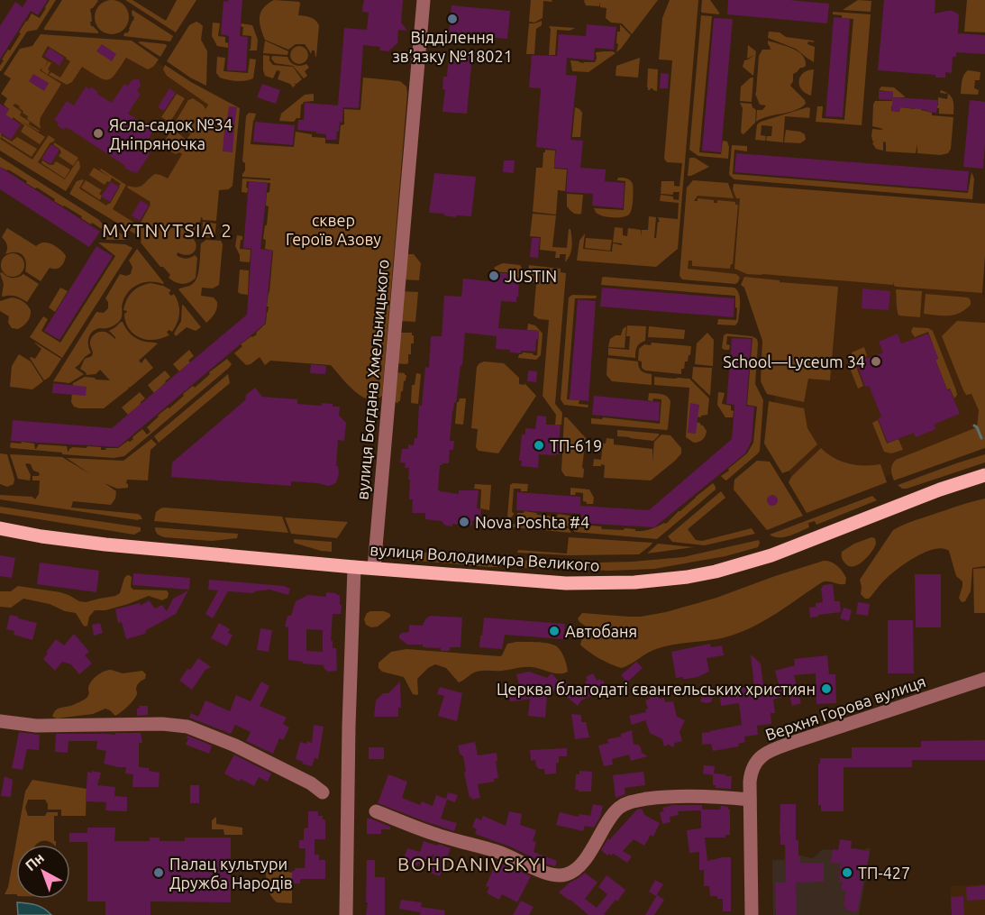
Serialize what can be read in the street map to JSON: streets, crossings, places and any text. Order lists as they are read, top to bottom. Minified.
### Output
{"streets":{"main road":["вулиця Володимира Великого"],"street":["вулиця Богдана Хмельницького","Верхня Горова вулиця"]},"crossings":[["вулиця Богдана Хмельницького","вулиця Володимира Великого"]],"districts":["MYTNYTSIA 2","BOHDANIVSKYI"],"parks":["сквер Героїв Азову"],"places":["Відділення зв’язку №18021","Ясла-садок №34 Дніпряночка","JUSTIN","School—Lyceum 34","ТП-619","Nova Poshta #4","Автобаня","Церква благодаті євангельських християн","Палац культури Дружба Народів","ТП-427"],"north":"top left"}
